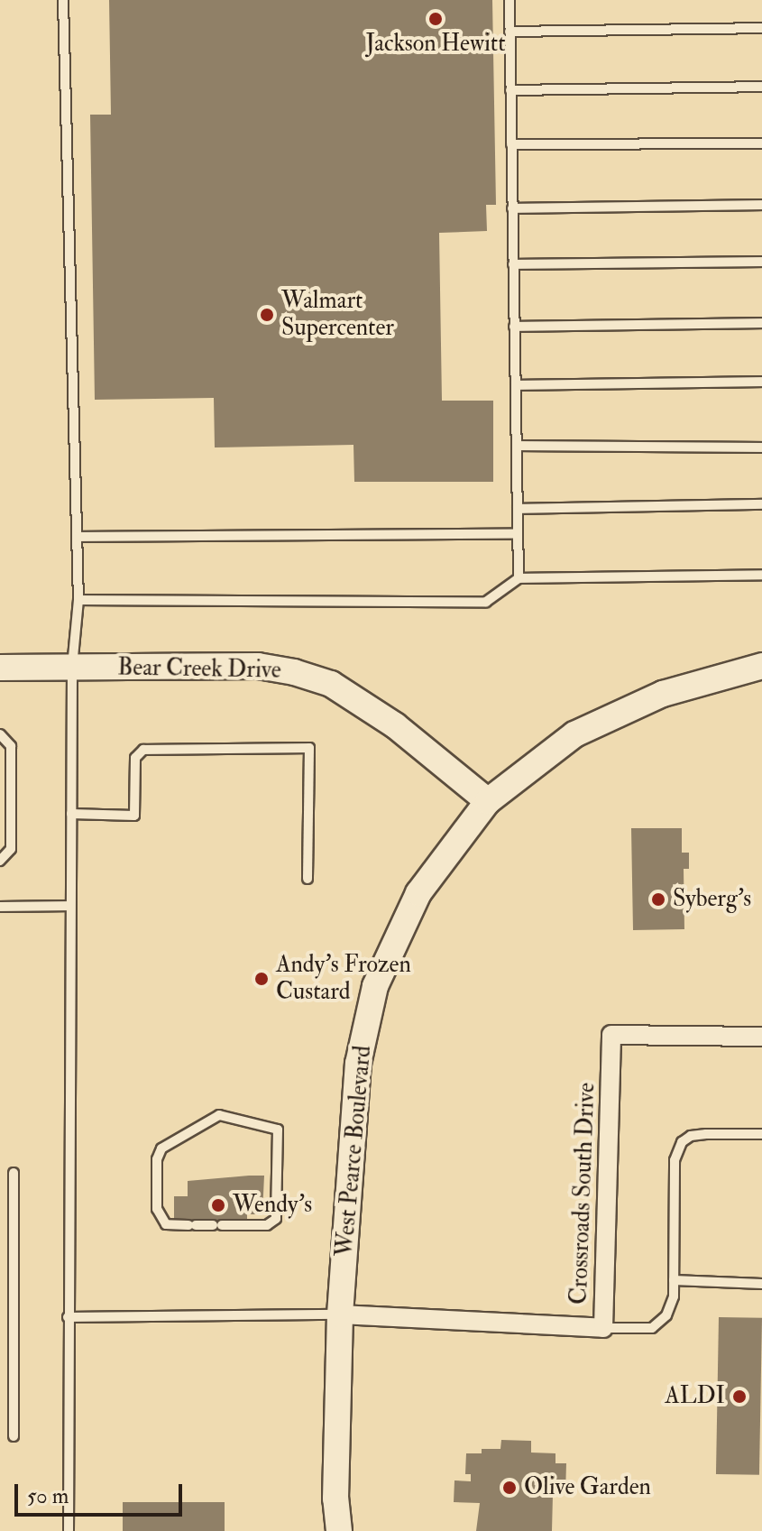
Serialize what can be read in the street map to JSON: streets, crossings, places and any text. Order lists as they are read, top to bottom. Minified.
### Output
{"streets":{"street":["Bear Creek Drive","West Pearce Boulevard","Crossroads South Drive"]},"crossings":[["Bear Creek Drive","West Pearce Boulevard"],["West Pearce Boulevard","Crossroads South Drive"]],"places":["Jackson Hewitt","Walmart Supercenter","Syberg's","Andy's Frozen Custard","Wendy's","ALDI","Olive Garden"],"scale_bar":"50 m"}
